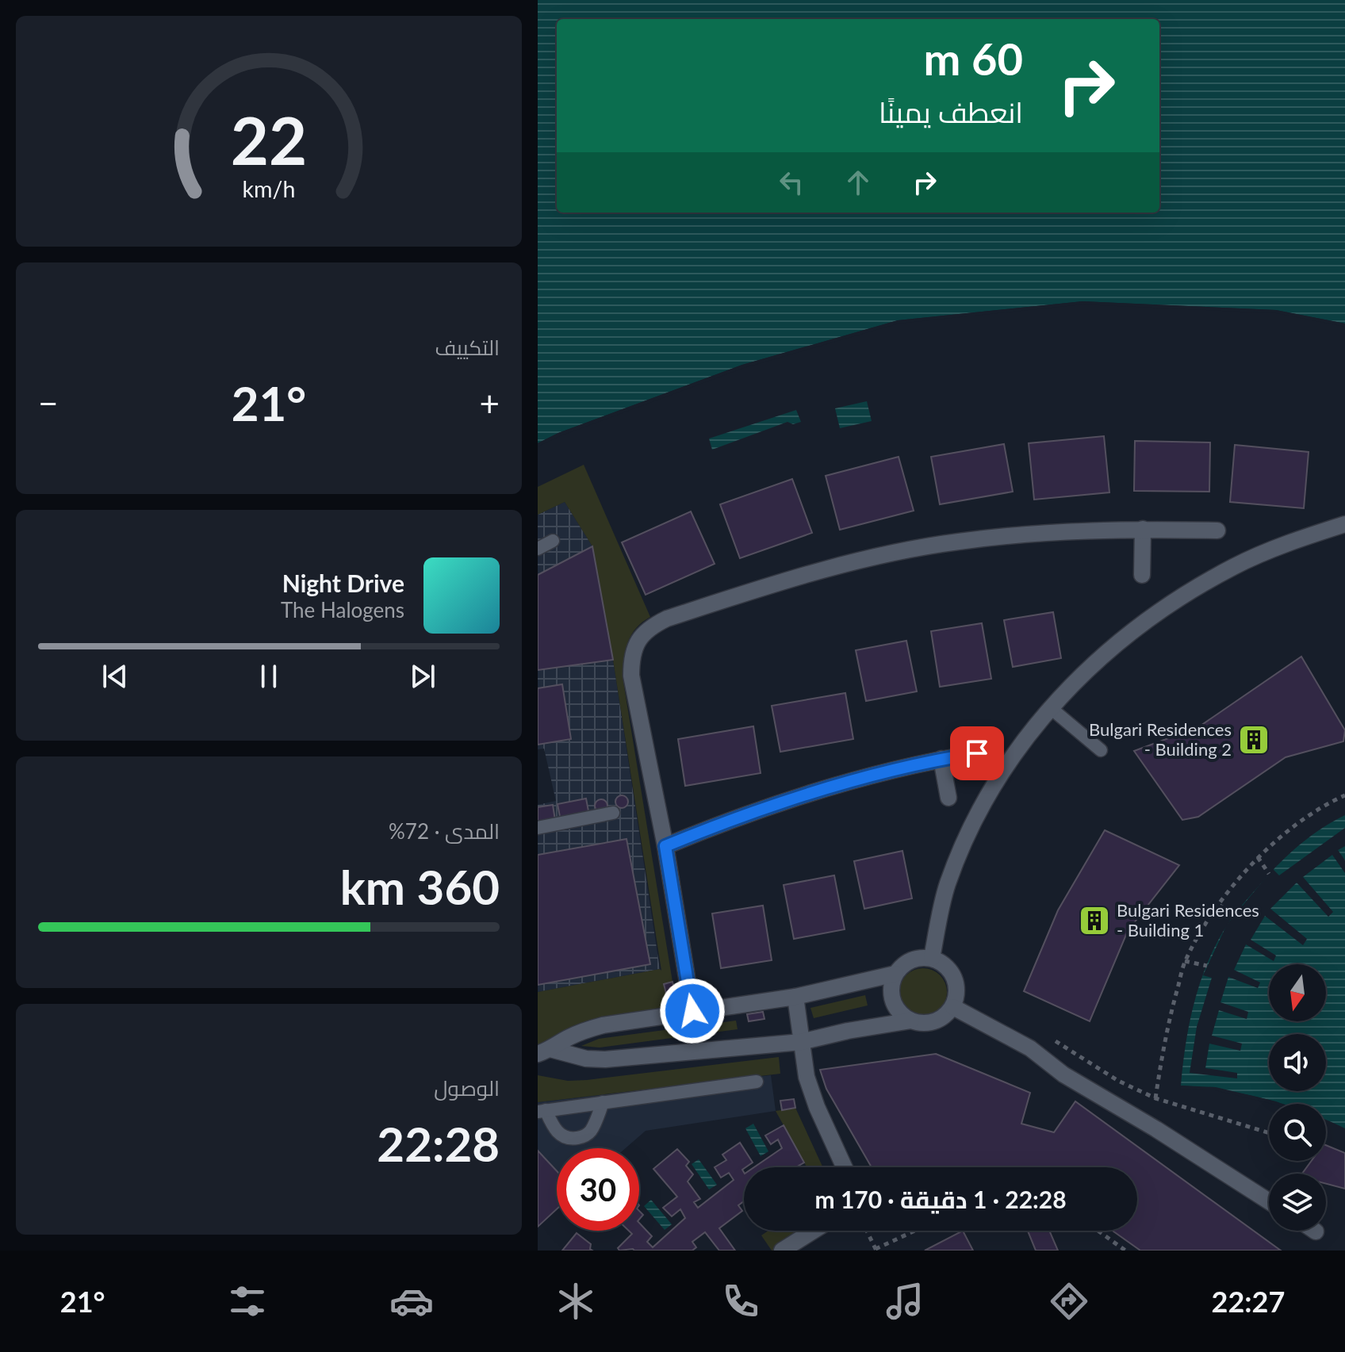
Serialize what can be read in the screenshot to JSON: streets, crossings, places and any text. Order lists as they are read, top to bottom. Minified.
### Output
{"places":{"building":["Bulgari Residences - Building 2","Bulgari Residences - Building 1"]},"north":"bottom","page":{"turn":["60 m","انعطف يمينًا"],"tile":["التكييف",["المدى · 72%","360 km"],["الوصول","22:28"]],"heat":["−","21°","+"],"song":["Night Drive","The Halogens"],"limit":"30","trip":"22:28 · 1 دقيقة · 170 m","tabs":["22:27","21°"],"gauge":["22","km/h"]}}
